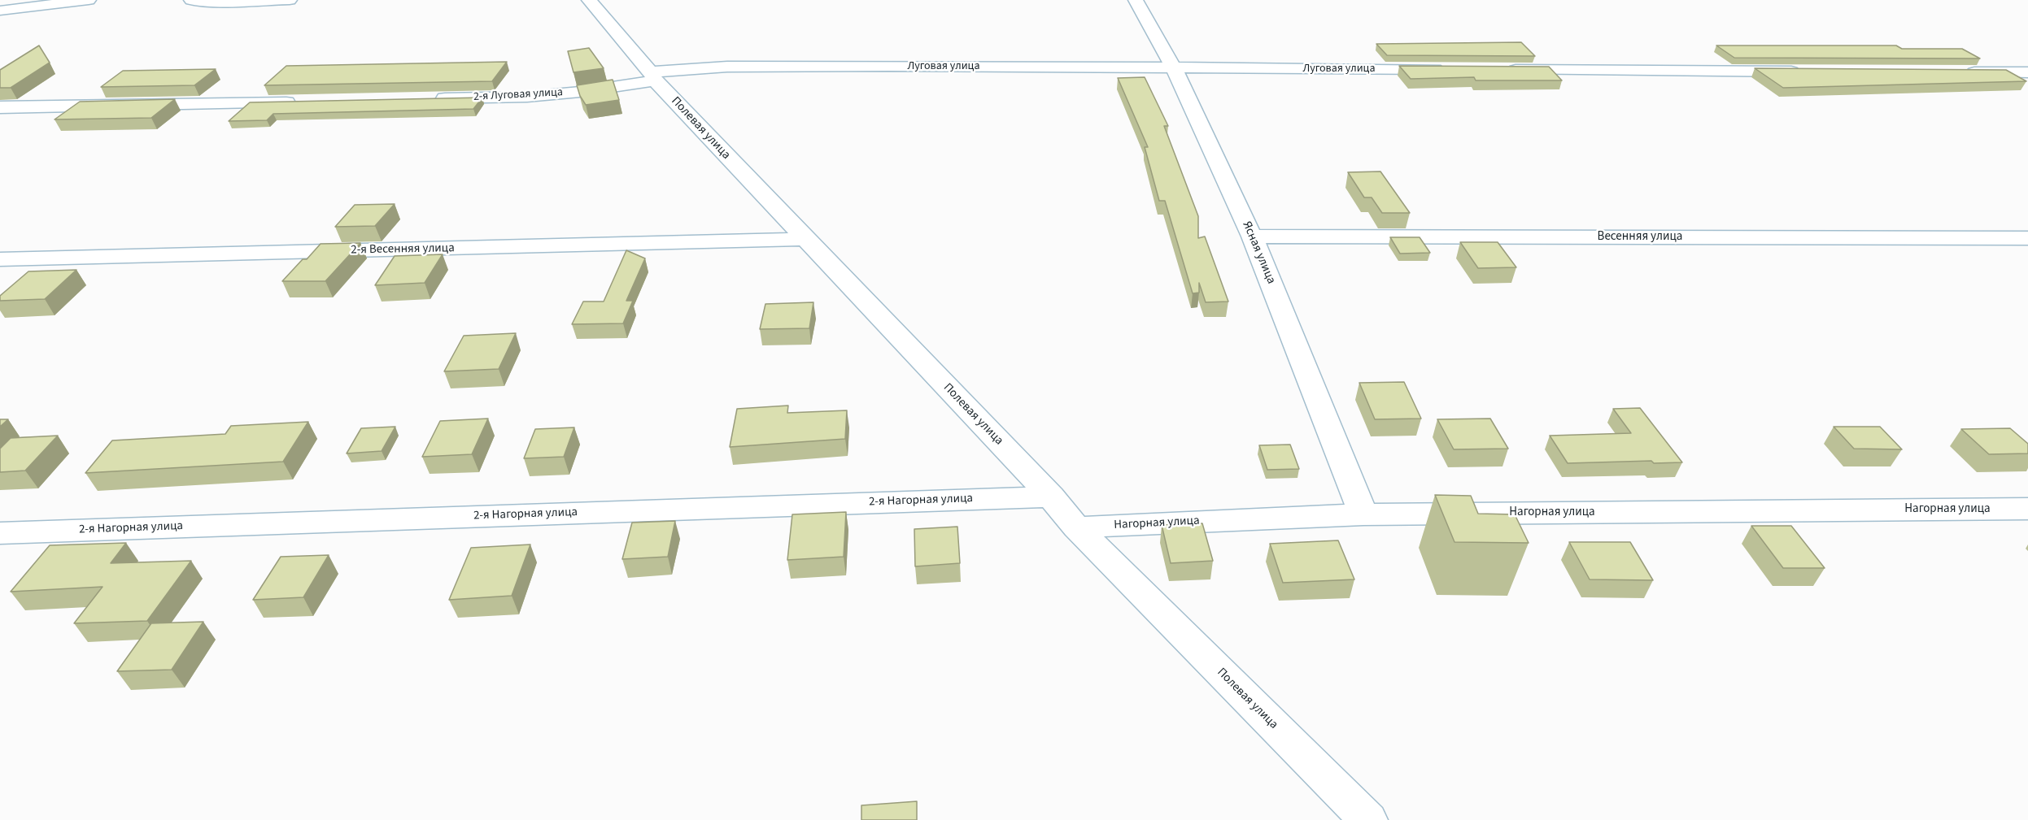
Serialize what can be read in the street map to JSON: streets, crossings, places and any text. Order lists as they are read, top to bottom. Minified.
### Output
{"streets":{"street":["Луговая улица","2-я Луговая улица","Полевая улица","Весенняя улица","2-я Весенняя улица","Ясная улица","2-я Нагорная улица","Нагорная улица"]},"crossings":[["Луговая улица","2-я Луговая улица"],["Луговая улица","Полевая улица"],["Луговая улица","Ясная улица"],["2-я Луговая улица","Полевая улица"],["Полевая улица","2-я Весенняя улица"],["Полевая улица","2-я Нагорная улица"],["Полевая улица","Нагорная улица"],["Весенняя улица","Ясная улица"],["Ясная улица","Нагорная улица"]]}
